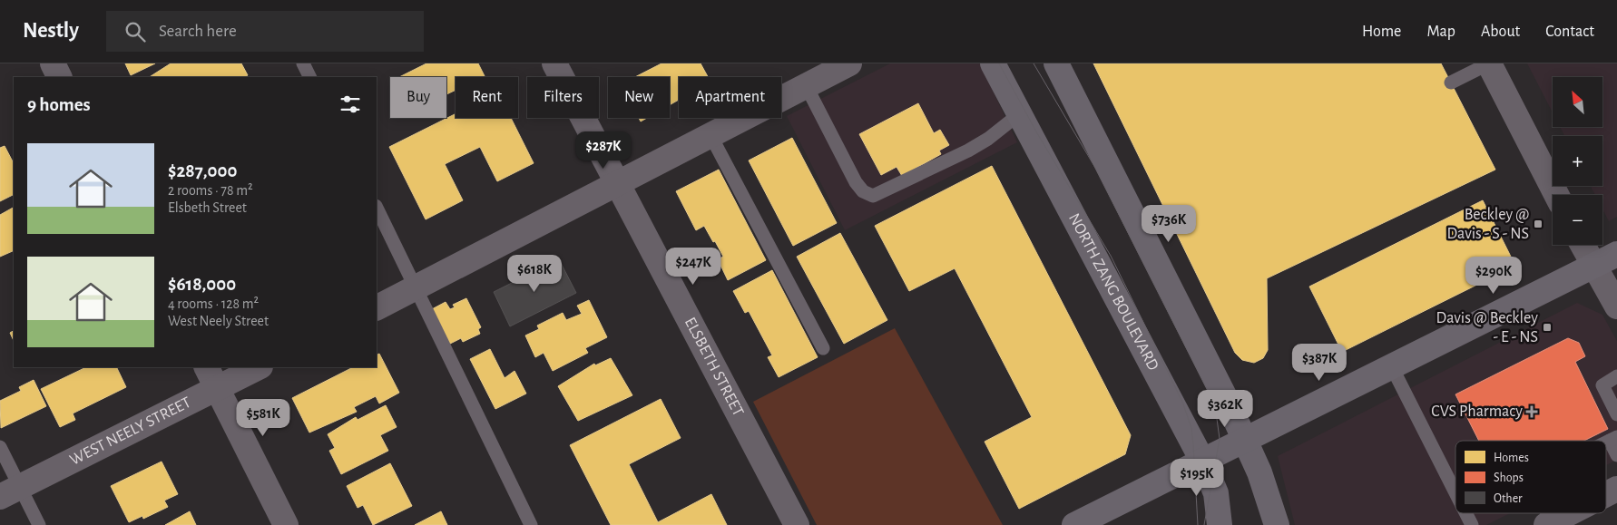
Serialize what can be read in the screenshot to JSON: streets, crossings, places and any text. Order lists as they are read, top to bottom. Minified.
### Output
{"streets":{"main road":["NORTH ZANG BOULEVARD"],"street":["ELSBETH STREET","WEST NEELY STREET"]},"places":{"transit":["Beckley @ Davis - S - NS","Davis @ Beckley - E - NS"],"health":["CVS Pharmacy"]},"legend":["Homes","Shops","Other"],"north":"top left","page":{"header":"Nestly","search":"Search here","nav":["Home","Map","About","Contact"],"map_buttons":["+","−"],"chip":["Buy","Rent","Filters","New","Apartment"],"heading":"9 homes","price":["$287K","$736K","$247K","$618K","$290K","$387K","$362K","$581K","$195K"],"list":[{"name":"$287,000","note":"2 rooms · 78 m² · Elsbeth Street"},{"name":"$618,000","note":"4 rooms · 128 m² · West Neely Street"}]}}
